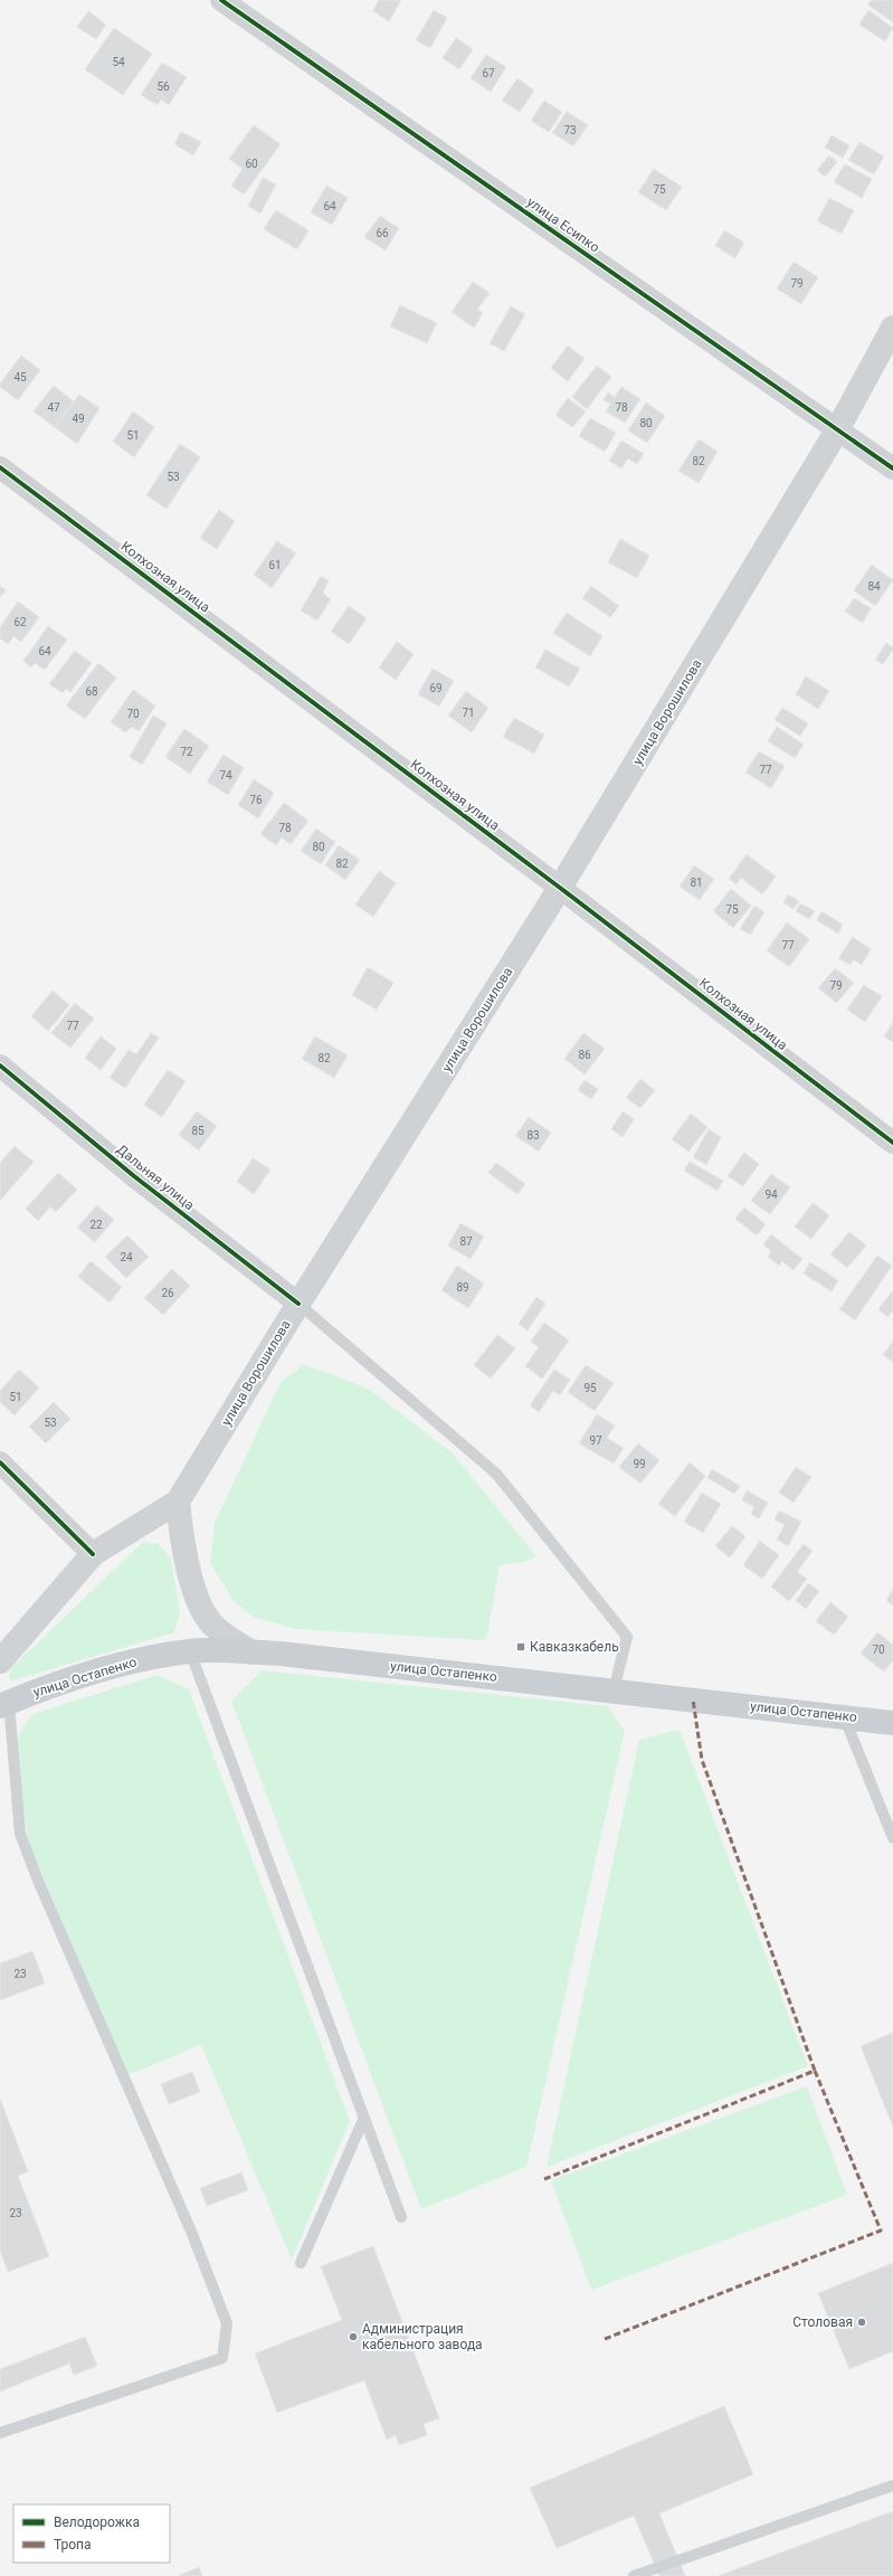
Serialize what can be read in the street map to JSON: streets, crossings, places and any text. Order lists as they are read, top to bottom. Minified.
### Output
{"streets":{"main road":["улица Ворошилова","улица Остапенко"],"street":["улица Есипко","Колхозная улица","Дальняя улица"]},"crossings":[["улица Есипко","улица Ворошилова"],["Колхозная улица","улица Ворошилова"],["улица Ворошилова","Дальняя улица"]],"places":{"transit":["Кавказкабель"],"other":["Столовая","Администрация кабельного завода"]},"house_numbers":["54","67","56","73","60","75","64","66","79","45","47","78","49","80","51","82","53","61","84","62","64","69","68","71","70","72","77","74","76","78","80","82","81","75","77","79","77","86","82","85","83","94","22","87","24","89","26","95","51","53","97","99","70","23","23"],"legend":["Велодорожка","Тропа"]}
